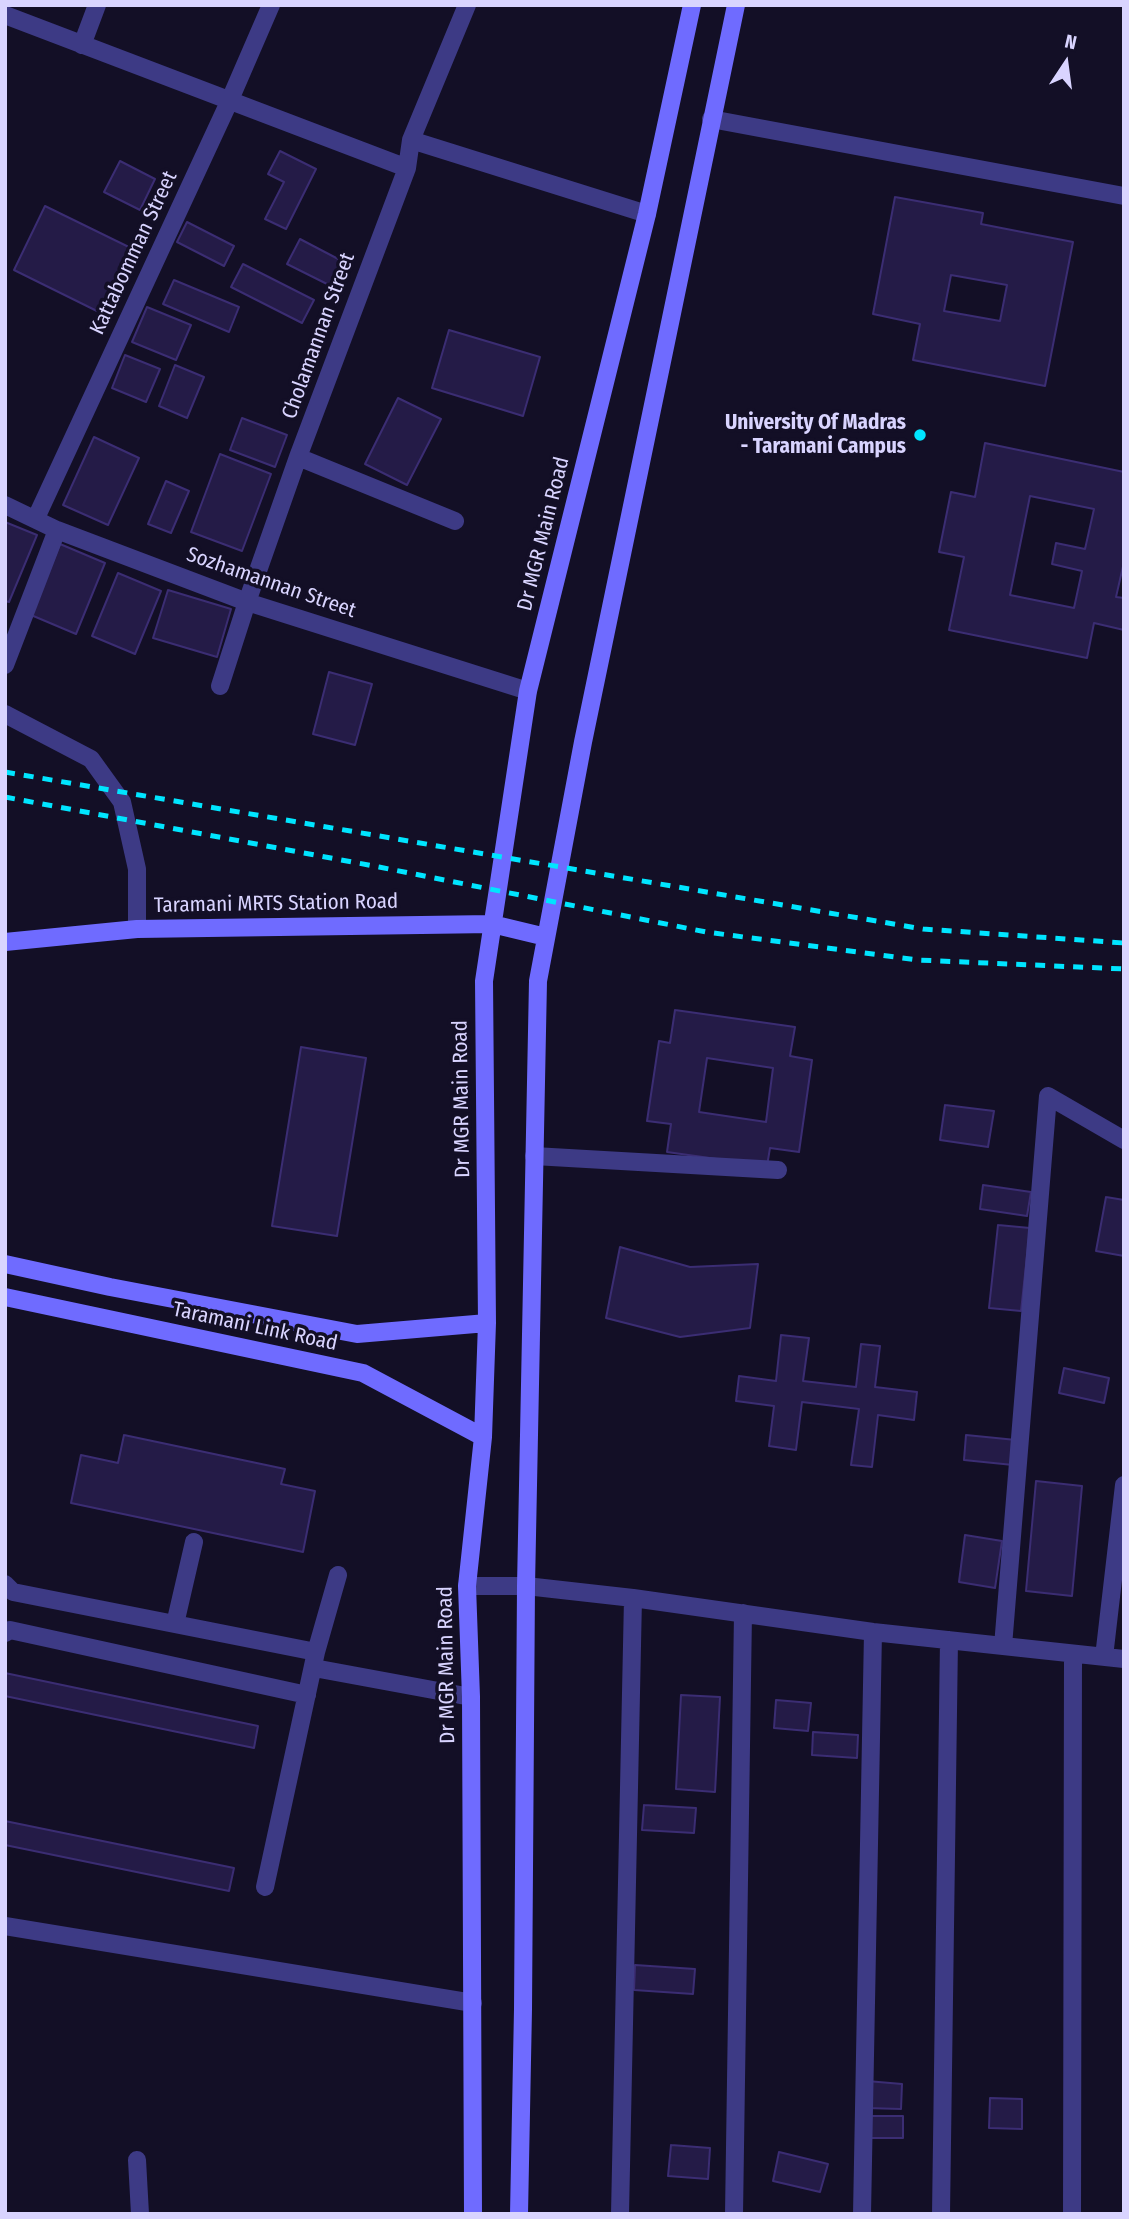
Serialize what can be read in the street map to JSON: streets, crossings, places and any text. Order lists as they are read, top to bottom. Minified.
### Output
{"streets":{"main road":["Dr MGR Main Road","Taramani MRTS Station Road","Taramani Link Road"],"street":["Kattabomman Street","Cholamannan Street","Sozhamannan Street"]},"crossings":[["Kattabomman Street","Sozhamannan Street"],["Cholamannan Street","Sozhamannan Street"],["Dr MGR Main Road","Sozhamannan Street"],["Dr MGR Main Road","Taramani MRTS Station Road"],["Dr MGR Main Road","Taramani Link Road"]],"places":["University Of Madras - Taramani Campus"],"north":"top"}
